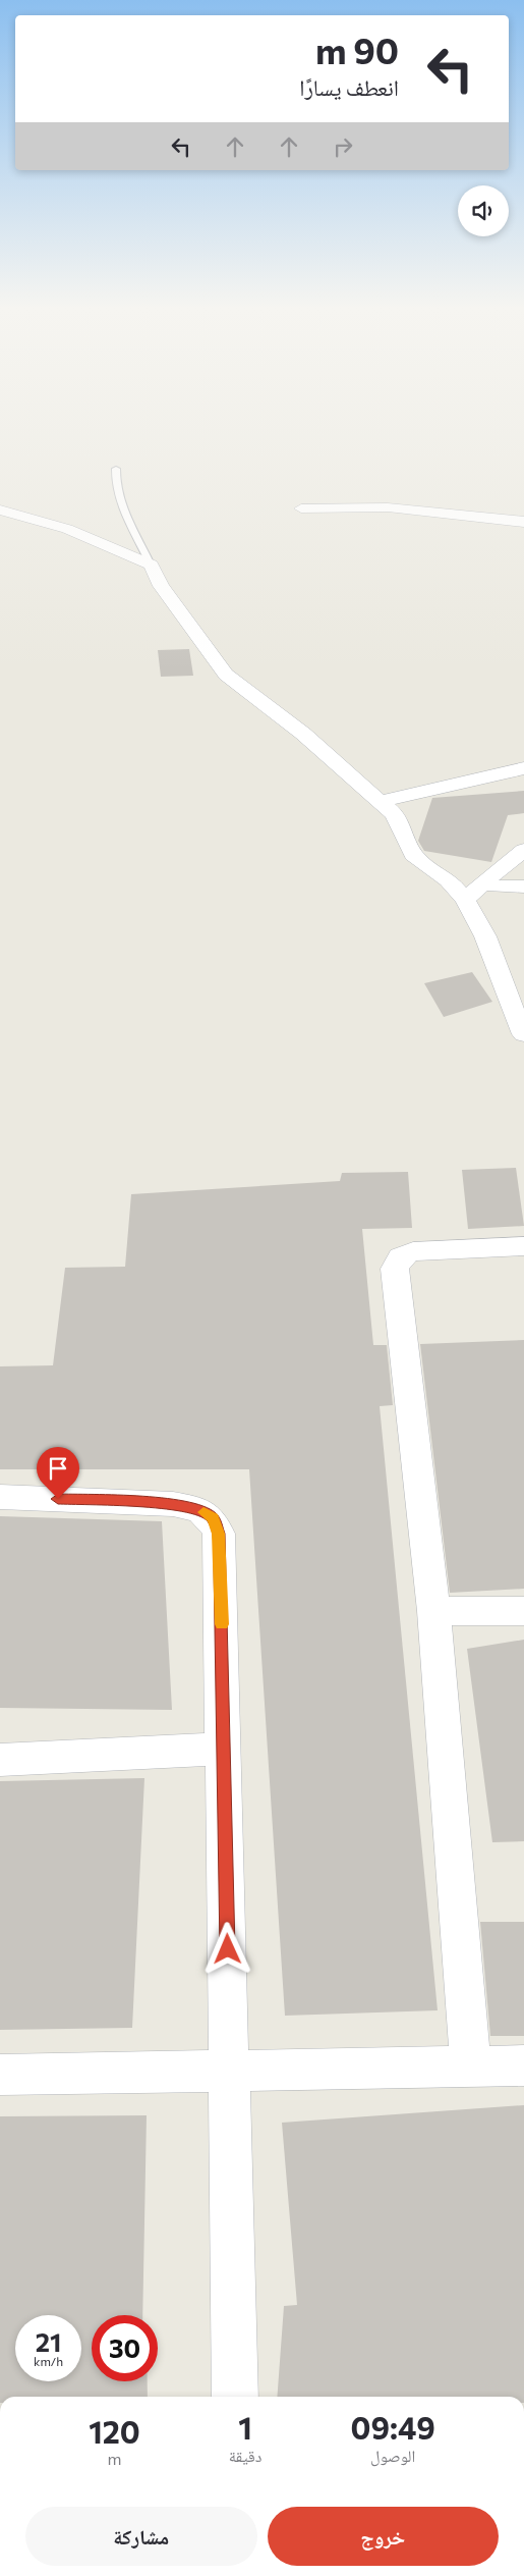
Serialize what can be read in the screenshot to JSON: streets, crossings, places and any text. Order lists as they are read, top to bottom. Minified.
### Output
{"page":{"turn":["90 m","انعطف يسارًا"],"speed":"21 km/h","limit":"30","eta":["09:49","الوصول","1","دقيقة","120","m"],"buttons":["خروج","مشاركة"]}}
